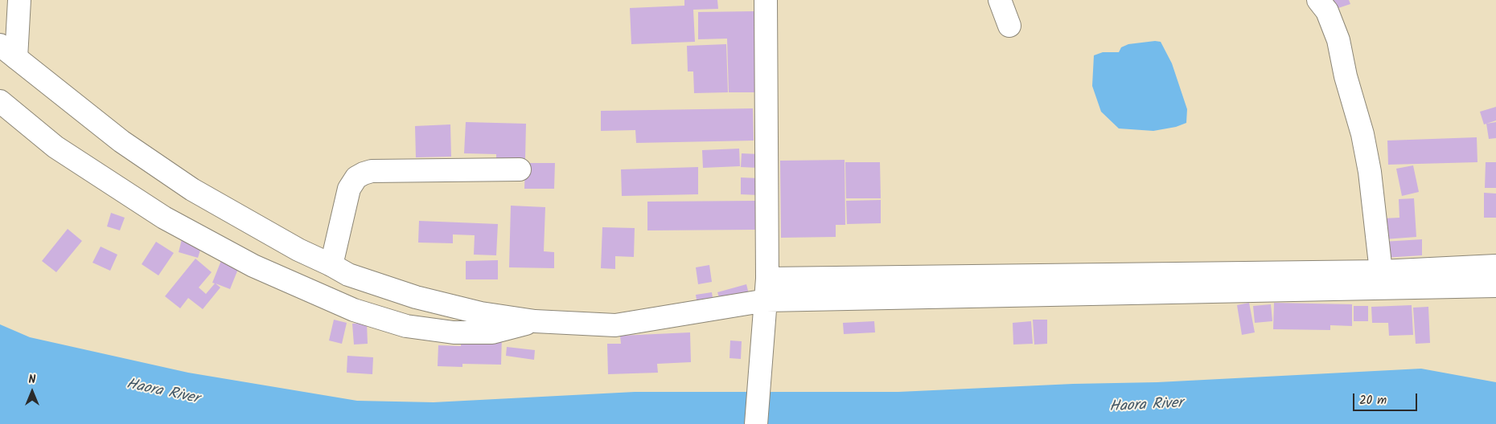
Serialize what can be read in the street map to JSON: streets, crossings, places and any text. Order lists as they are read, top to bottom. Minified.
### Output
{"water":["Haora River"],"scale_bar":"20 m","north":"top"}
